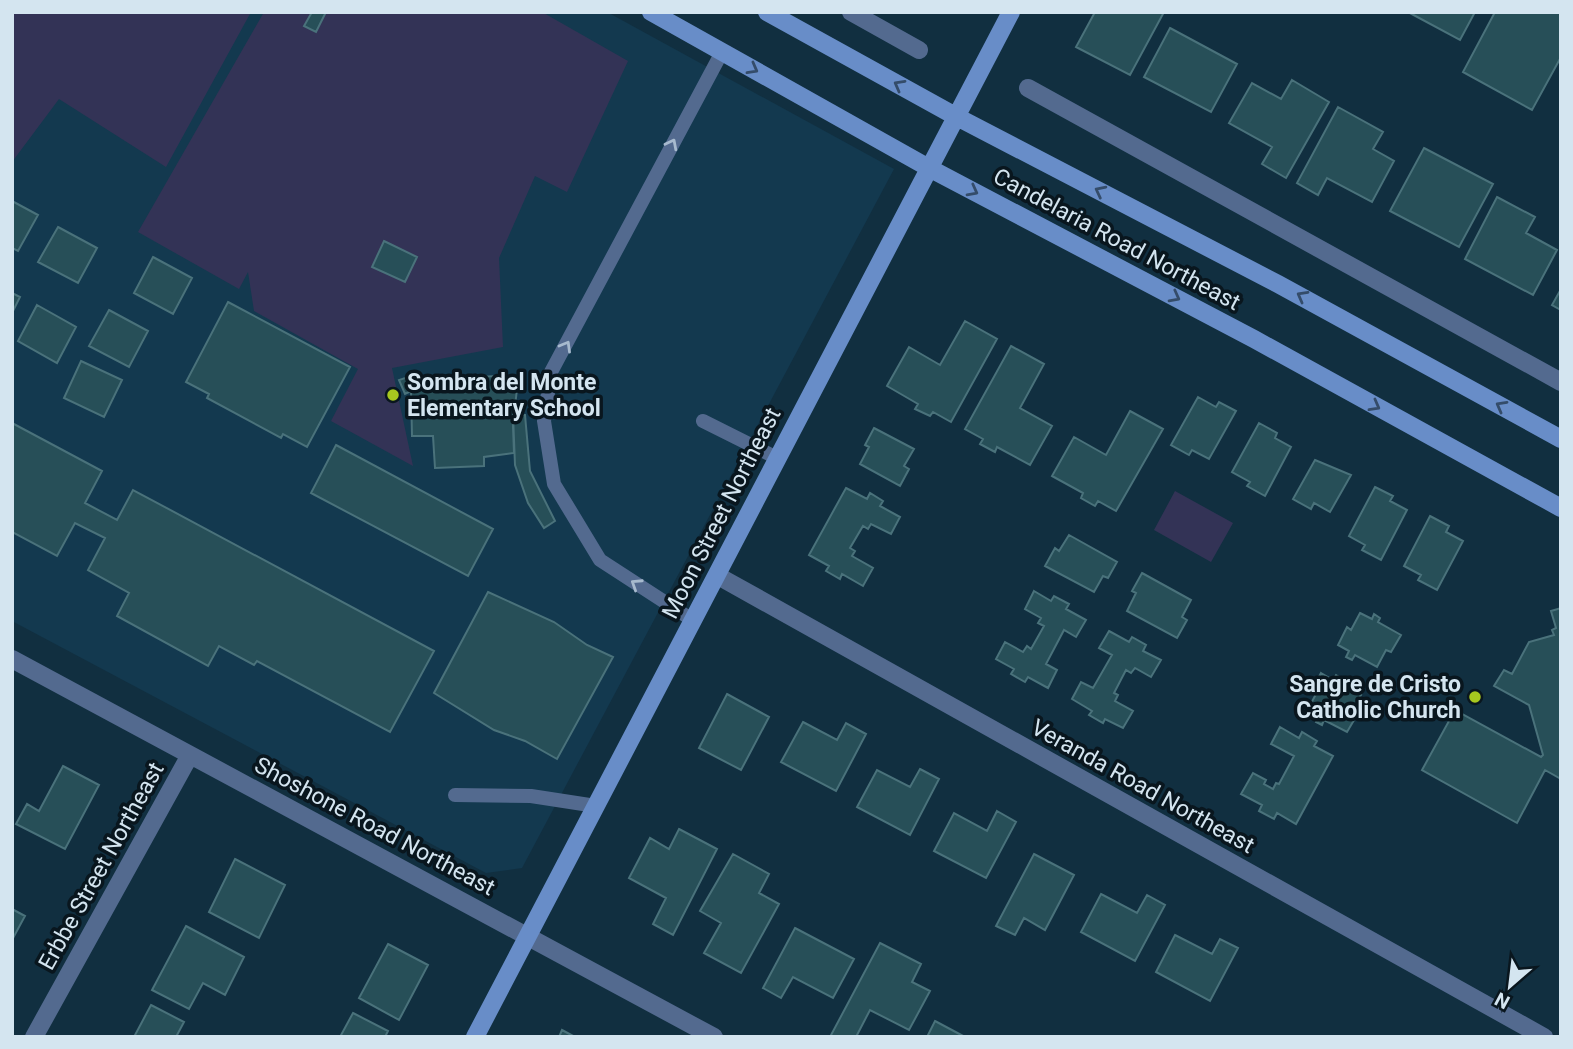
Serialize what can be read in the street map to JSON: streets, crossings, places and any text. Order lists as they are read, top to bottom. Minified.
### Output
{"streets":{"main road":["Candelaria Road Northeast","Moon Street Northeast"],"street":["Veranda Road Northeast","Shoshone Road Northeast","Erbbe Street Northeast"]},"crossings":[["Candelaria Road Northeast","Moon Street Northeast"],["Moon Street Northeast","Veranda Road Northeast"],["Moon Street Northeast","Shoshone Road Northeast"],["Shoshone Road Northeast","Erbbe Street Northeast"]],"places":["Sombra del Monte Elementary School","Sangre de Cristo Catholic Church"],"north":"bottom left"}
